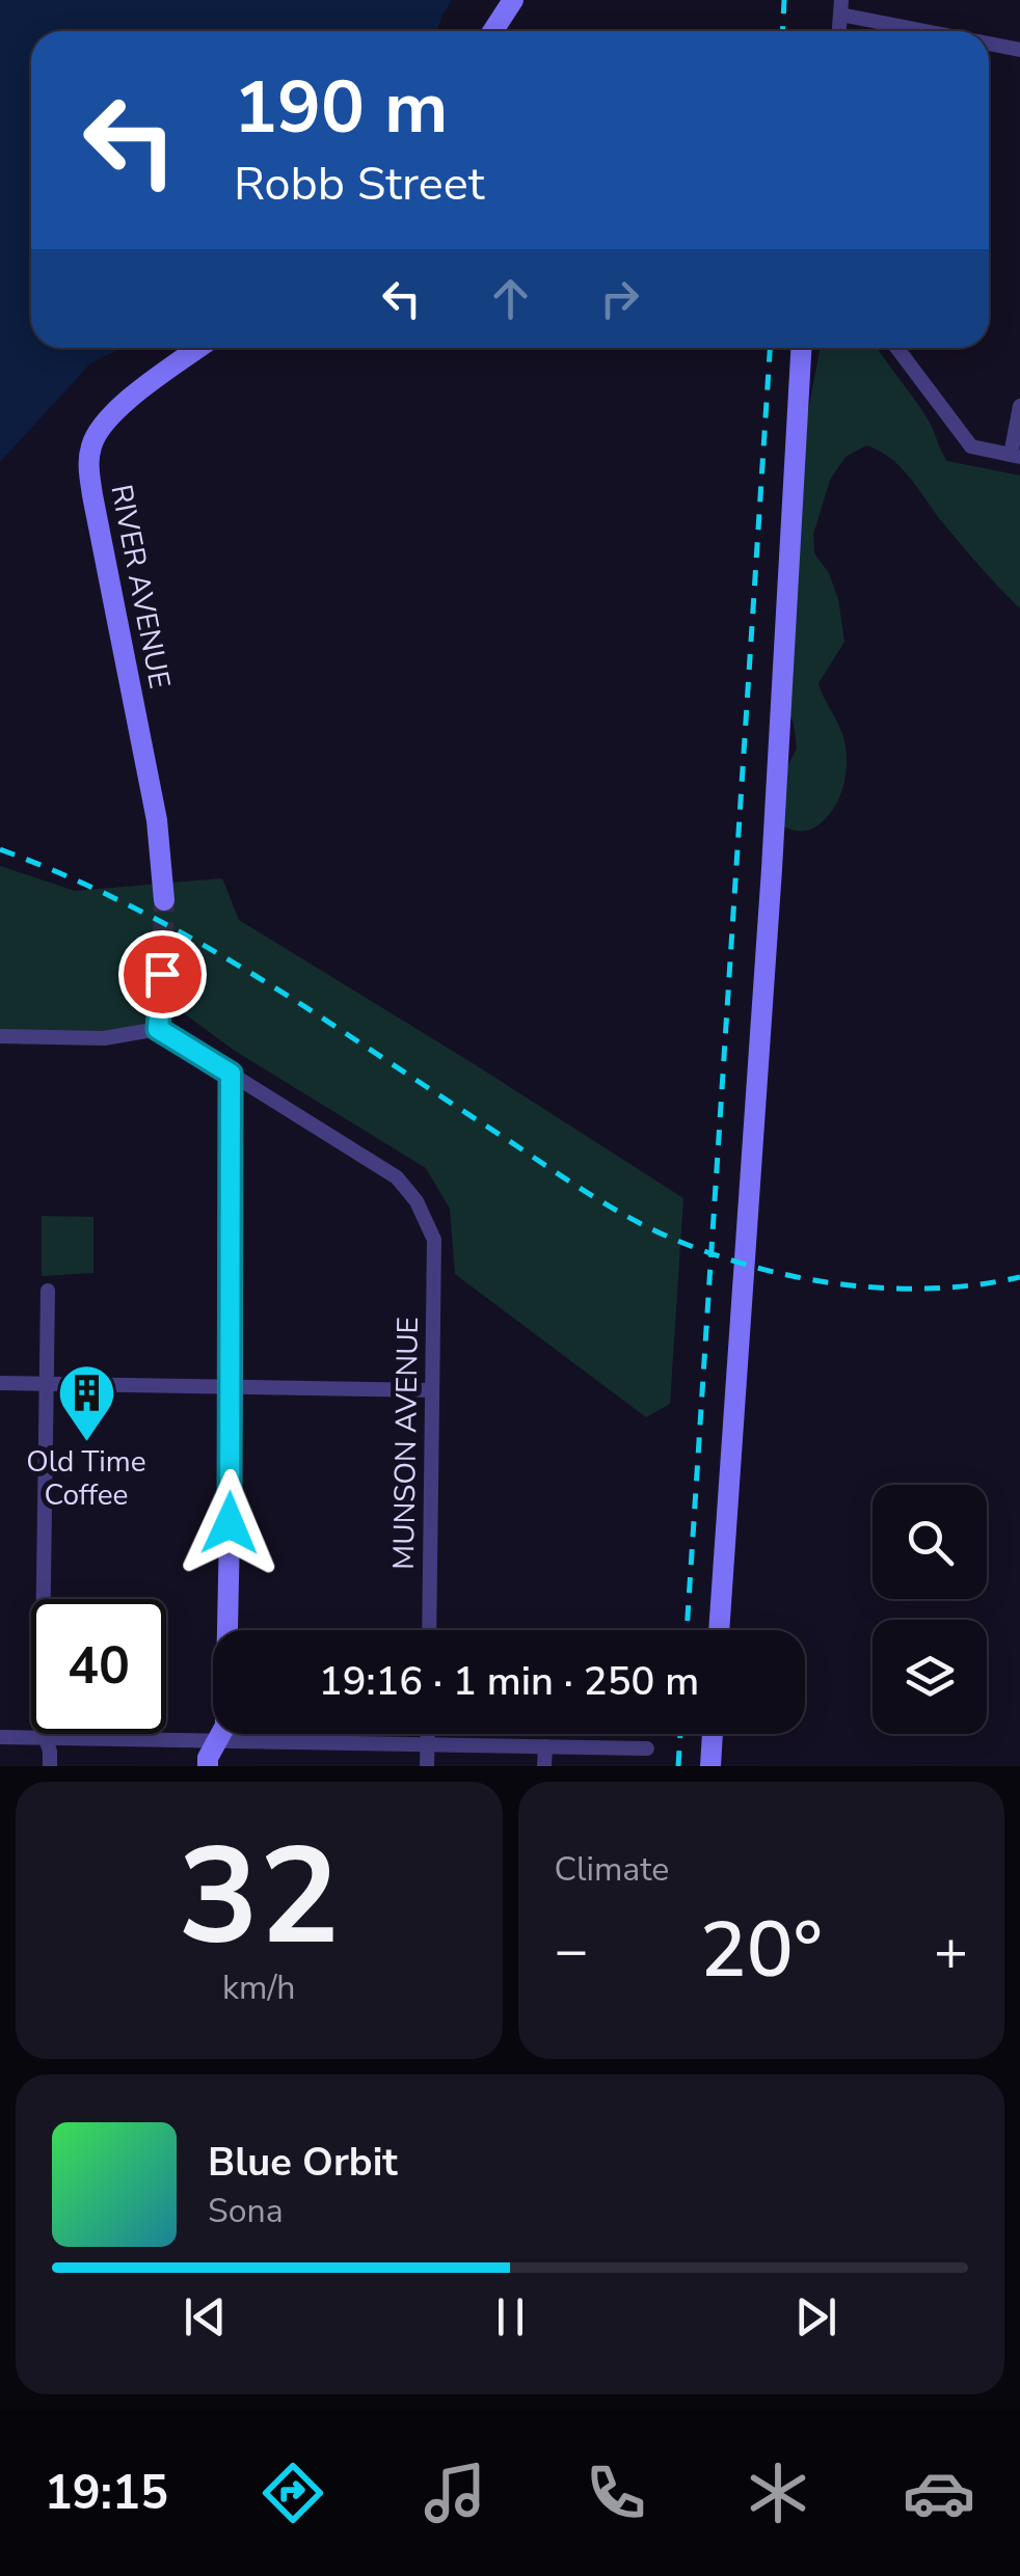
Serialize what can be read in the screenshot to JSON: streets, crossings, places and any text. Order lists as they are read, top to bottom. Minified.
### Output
{"streets":{"street":["RIVER AVENUE","MUNSON AVENUE"]},"places":{"building":["Old Time Coffee"]},"page":{"turn":["190 m","Robb Street"],"limit":"40","trip":"19:16 · 1 min · 250 m","tile":[["32","km/h"],"Climate"],"heat":["−","20°","+"],"song":["Blue Orbit","Sona"],"tabs":"19:15"}}
